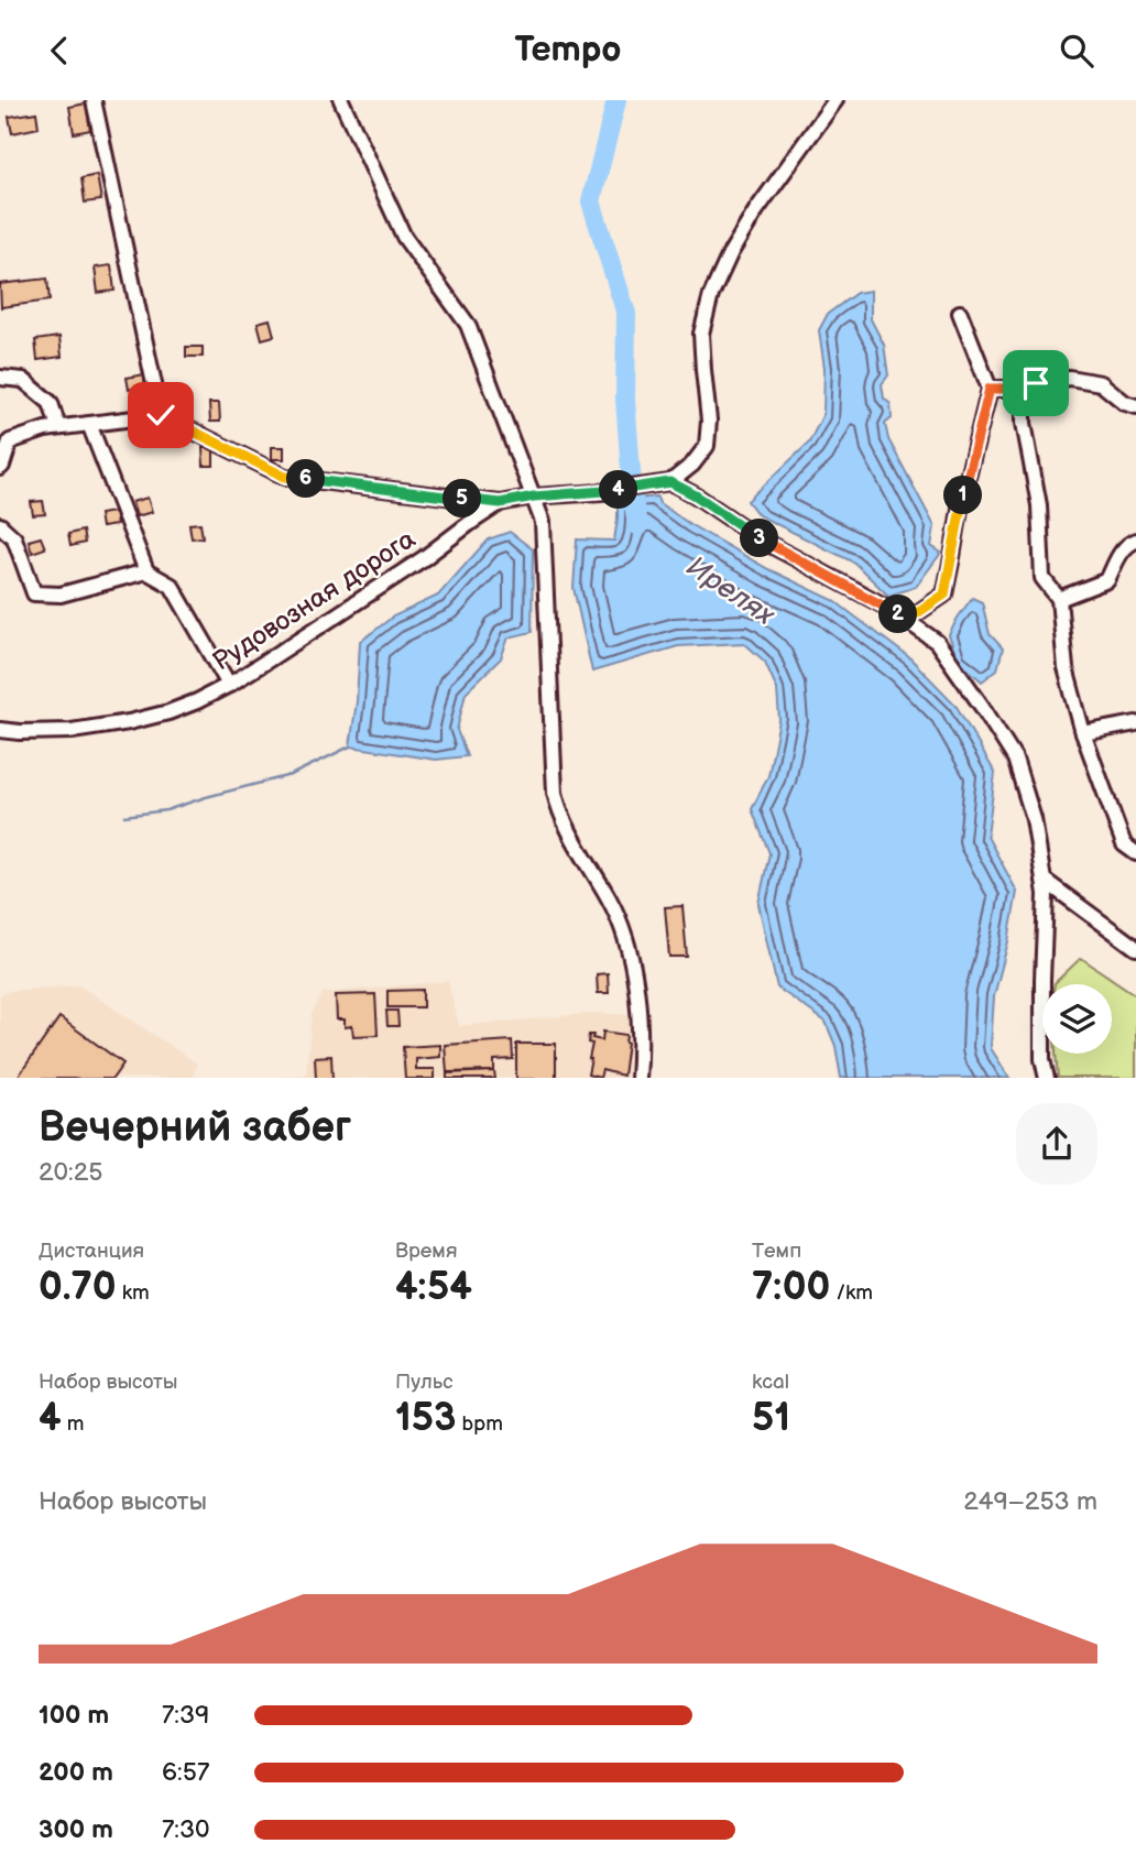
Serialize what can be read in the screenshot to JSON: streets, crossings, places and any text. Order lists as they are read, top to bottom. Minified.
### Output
{"streets":{"street":["Рудовозная дорога"]},"water":["Ирелях"],"page":{"header":"Tempo","pins":["6","4","1","5","3","2"],"heading":["Вечерний забег","20:25"],"stats":[["Дистанция","0.70 km"],["Время","4:54"],["Темп","7:00 /km"],["Набор высоты","4 m"],["Пульс","153 bpm"],["kcal","51"]],"chart":["Набор высоты","249–253 m"],"list":[{"name":"100 m","note":"7:39"},{"name":"200 m","note":"6:57"},{"name":"300 m","note":"7:30"}]}}
